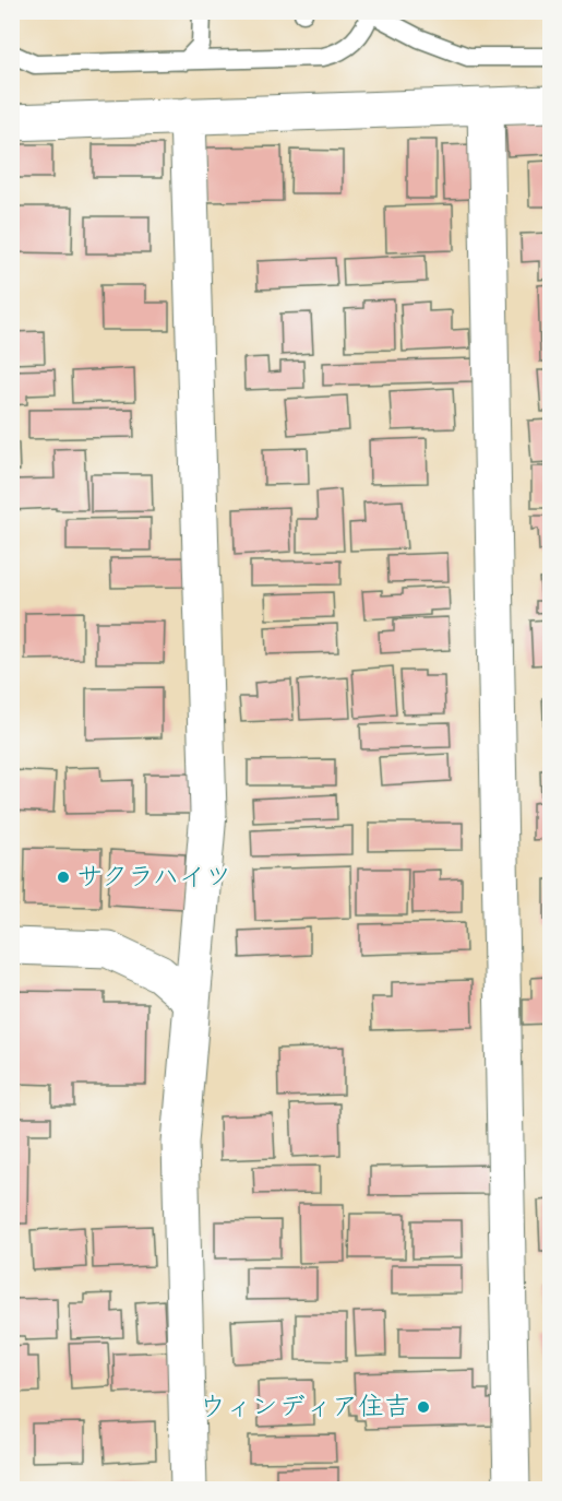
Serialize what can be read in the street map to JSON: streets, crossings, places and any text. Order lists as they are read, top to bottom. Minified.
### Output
{"places":["サクラハイツ","ウィンディア住吉"]}
